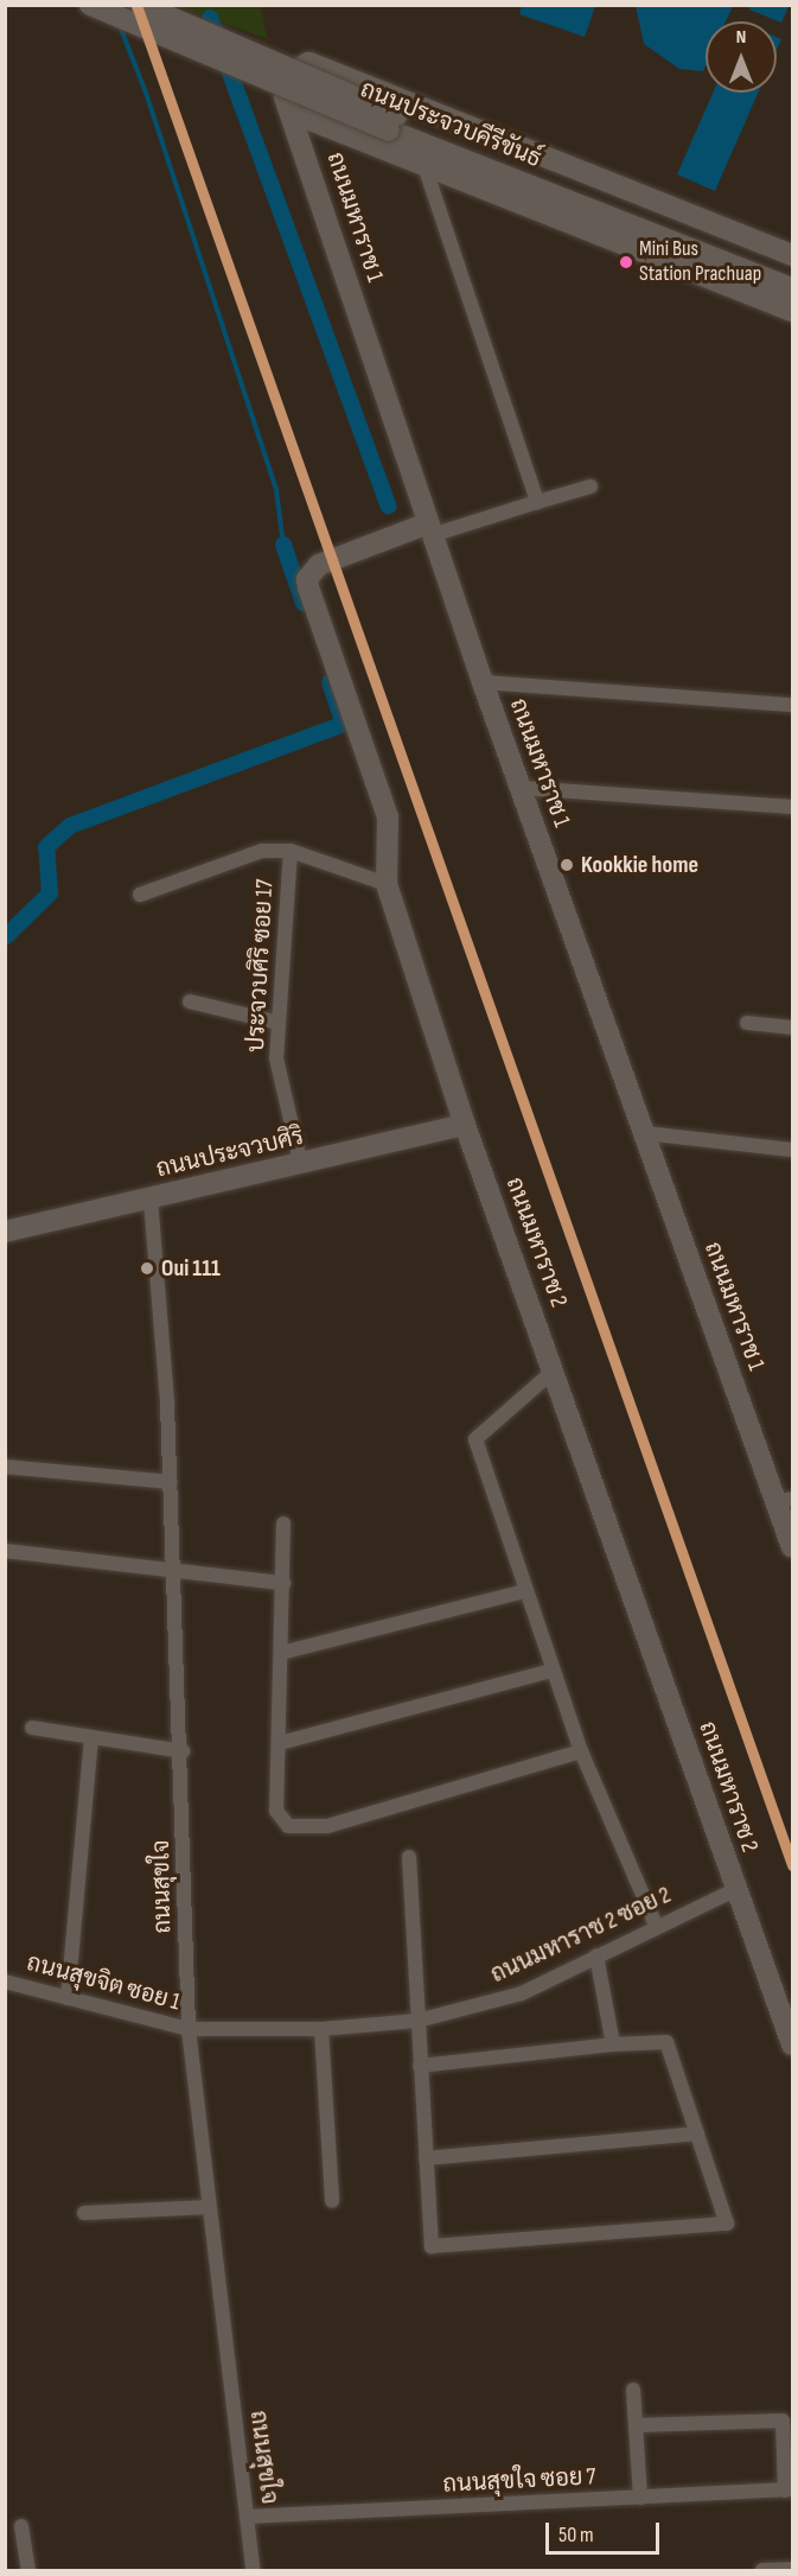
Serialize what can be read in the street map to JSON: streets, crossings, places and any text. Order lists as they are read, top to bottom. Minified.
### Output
{"streets":{"street":["ถนนประจวบคีรีขันธ์","ถนนมหาราช 1","ประจวบศิริ ซอย 17","ถนนประจวบศิริ","ถนนมหาราช 2","ถนนสุขใจ","ถนนมหาราช 2 ซอย 2","ถนนสุขจิต ซอย 1","ถนนสุขใจ ซอย 7"]},"crossings":[["ถนนมหาราช 1","ถนนมหาราช 2"],["ประจวบศิริ ซอย 17","ถนนประจวบศิริ"],["ถนนประจวบศิริ","ถนนมหาราช 2"],["ถนนประจวบศิริ","ถนนสุขใจ"],["ถนนมหาราช 2","ถนนมหาราช 2 ซอย 2"],["ถนนสุขใจ","ถนนมหาราช 2 ซอย 2"],["ถนนสุขใจ","ถนนสุขจิต ซอย 1"],["ถนนสุขใจ","ถนนสุขใจ ซอย 7"],["ถนนมหาราช 2 ซอย 2","ถนนสุขจิต ซอย 1"]],"places":["Mini Bus Station Prachuap","Kookkie home","Oui 111"],"scale_bar":"50 m","north":"top"}
